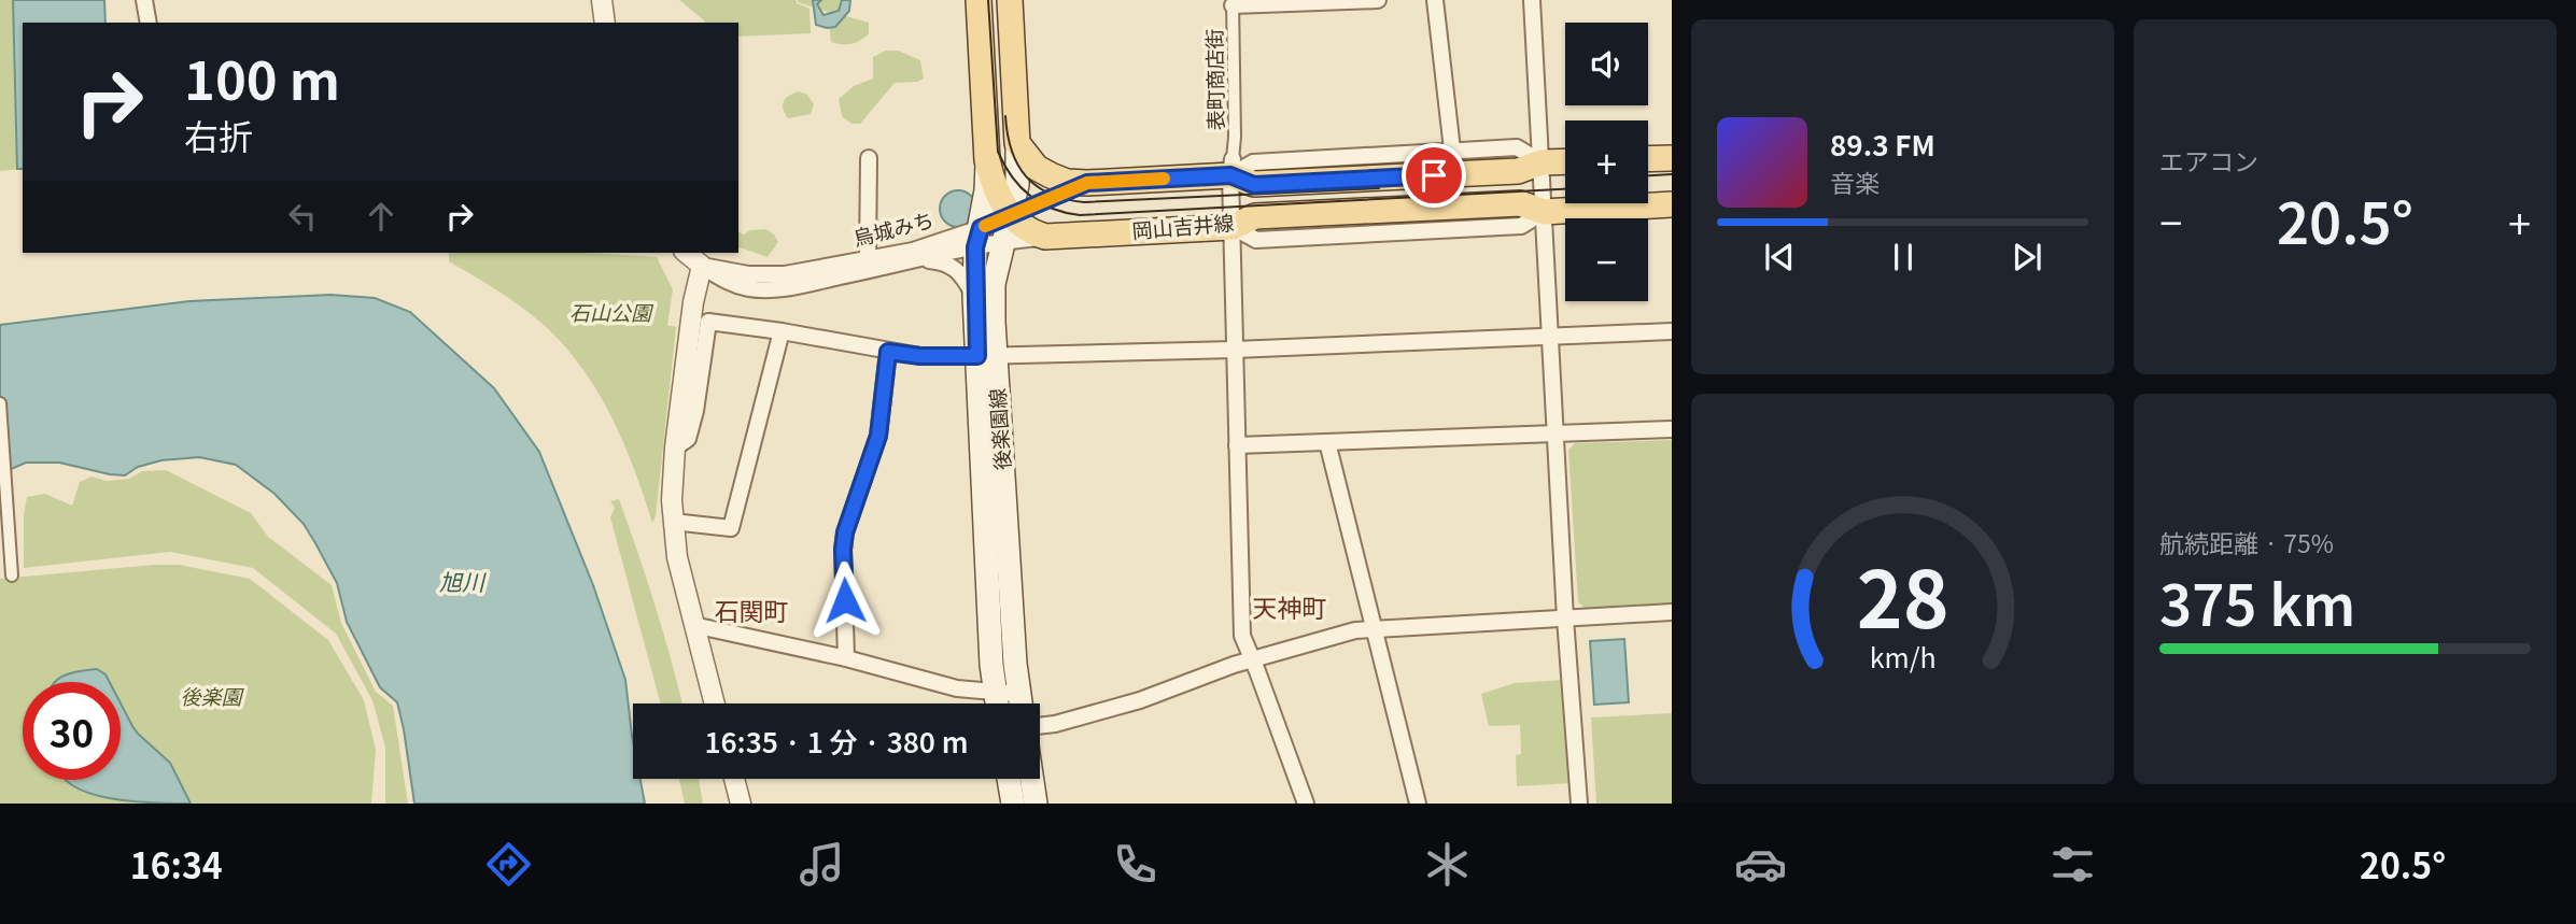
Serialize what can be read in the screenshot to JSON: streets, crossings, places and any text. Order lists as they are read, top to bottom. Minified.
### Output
{"streets":{"main road":["岡山吉井線","後楽園線"],"street":["表町商店街","烏城みち"]},"crossings":[["岡山吉井線","烏城みち"],["烏城みち","後楽園線"]],"districts":["天神町","石関町"],"water":["旭川"],"parks":["石山公園","後楽園"],"page":{"tile":["エアコン",["航続距離 · 75%","375 km"]],"map_buttons":["+","−"],"turn":["100 m","右折"],"song":["89.3 FM","音楽"],"heat":["−","20.5°","+"],"limit":"30","trip":"16:35 · 1 分 · 380 m","tabs":["16:34","20.5°"],"gauge":["28","km/h"]}}
